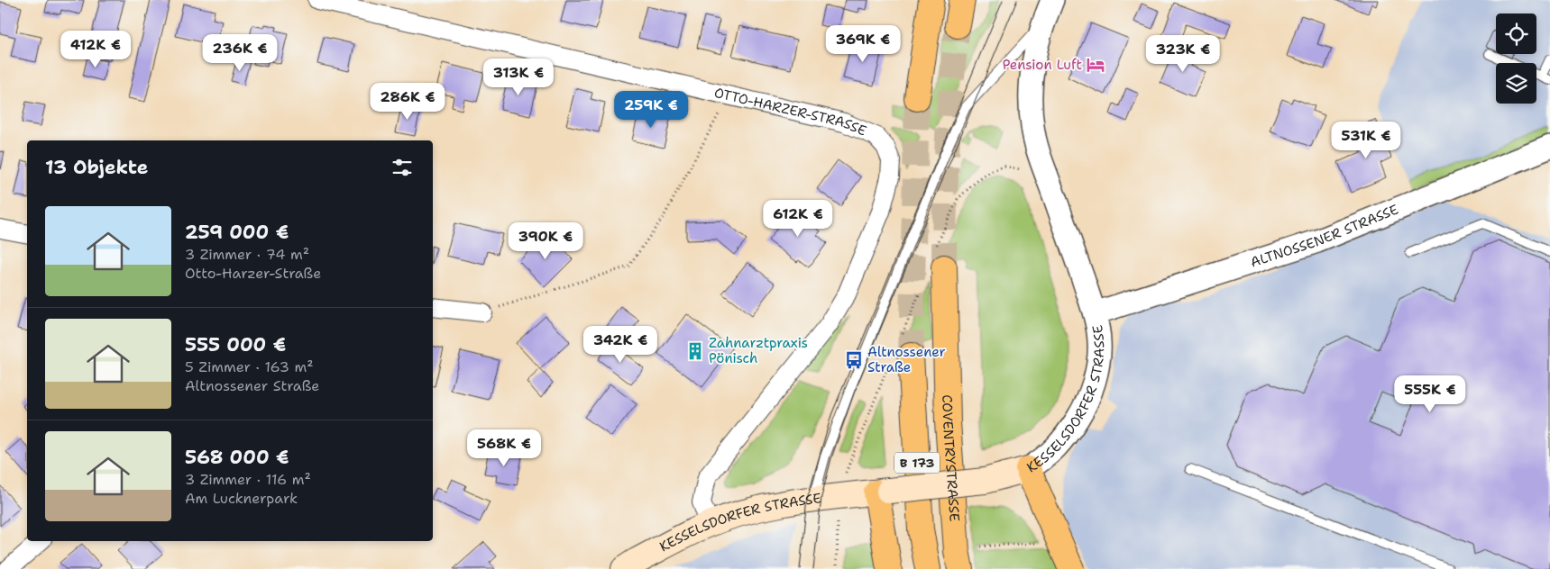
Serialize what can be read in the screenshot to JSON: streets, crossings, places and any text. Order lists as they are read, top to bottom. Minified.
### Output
{"streets":{"main road":["KESSELSDORFER STRASSE","COVENTRYSTRASSE","B 173"],"street":["OTTO-HARZER-STRASSE","ALTNOSSENER STRASSE"]},"crossings":[["OTTO-HARZER-STRASSE","KESSELSDORFER STRASSE"],["ALTNOSSENER STRASSE","KESSELSDORFER STRASSE"]],"places":{"hotel":["Pension Luft"],"building":["Zahnarztpraxis Pönisch"],"bus stop":["Altnossener Straße"]},"page":{"price":["369K €","412K €","236K €","323K €","313K €","286K €","259K €","531K €","612K €","390K €","342K €","555K €","568K €"],"heading":"13 Objekte","list":[{"name":"259 000 €","note":"3 Zimmer · 74 m² · Otto-Harzer-Straße"},{"name":"555 000 €","note":"5 Zimmer · 163 m² · Altnossener Straße"},{"name":"568 000 €","note":"3 Zimmer · 116 m² · Am Lucknerpark"}]}}
